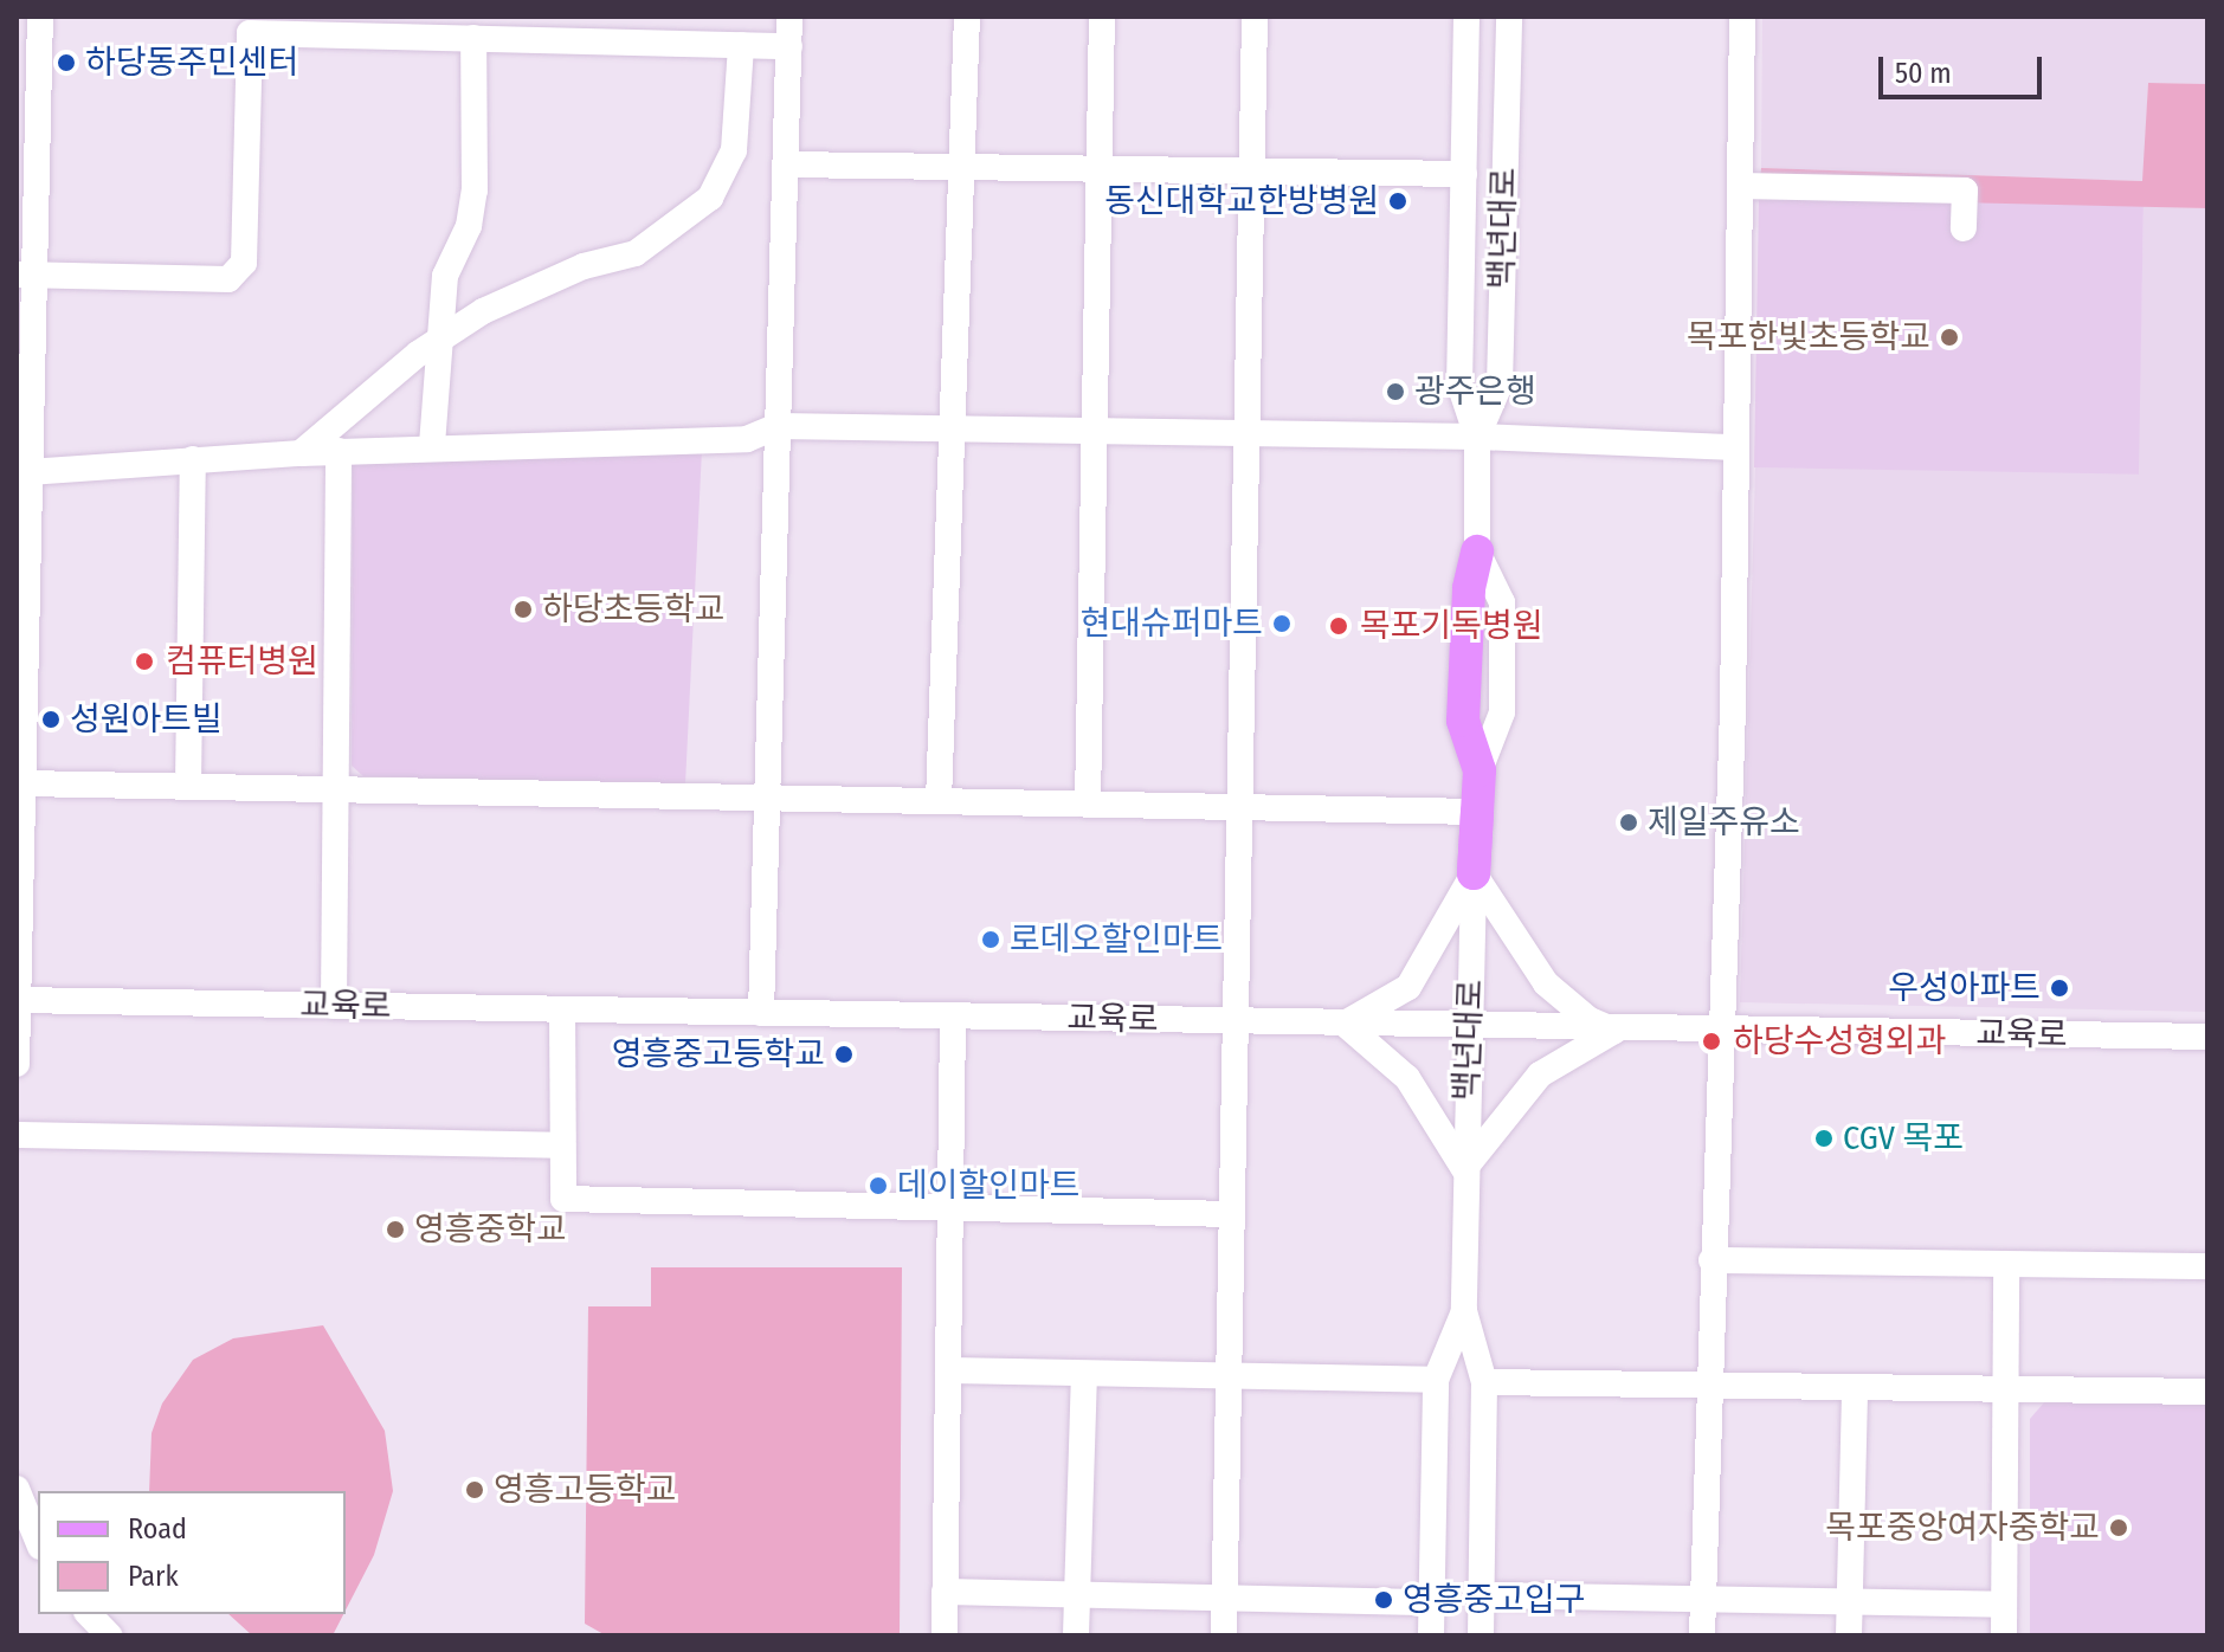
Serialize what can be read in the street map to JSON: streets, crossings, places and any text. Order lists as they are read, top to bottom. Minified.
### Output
{"streets":{"main road":["백년대로"],"street":["교육로"]},"crossings":[["백년대로","교육로"]],"places":["하당동주민센터","동신대학교한방병원","목포한빛초등학교","광주은행","하당초등학교","현대슈퍼마트","목포기독병원","컴퓨터병원","성원아트빌","제일주유소","로데오할인마트","우성아파트","하당수성형외과","영흥중고등학교","CGV 목포","데이할인마트","영흥중학교","영흥고등학교","목포중앙여자중학교","영흥중고입구"],"legend":["Road","Park"],"scale_bar":"50 m"}
